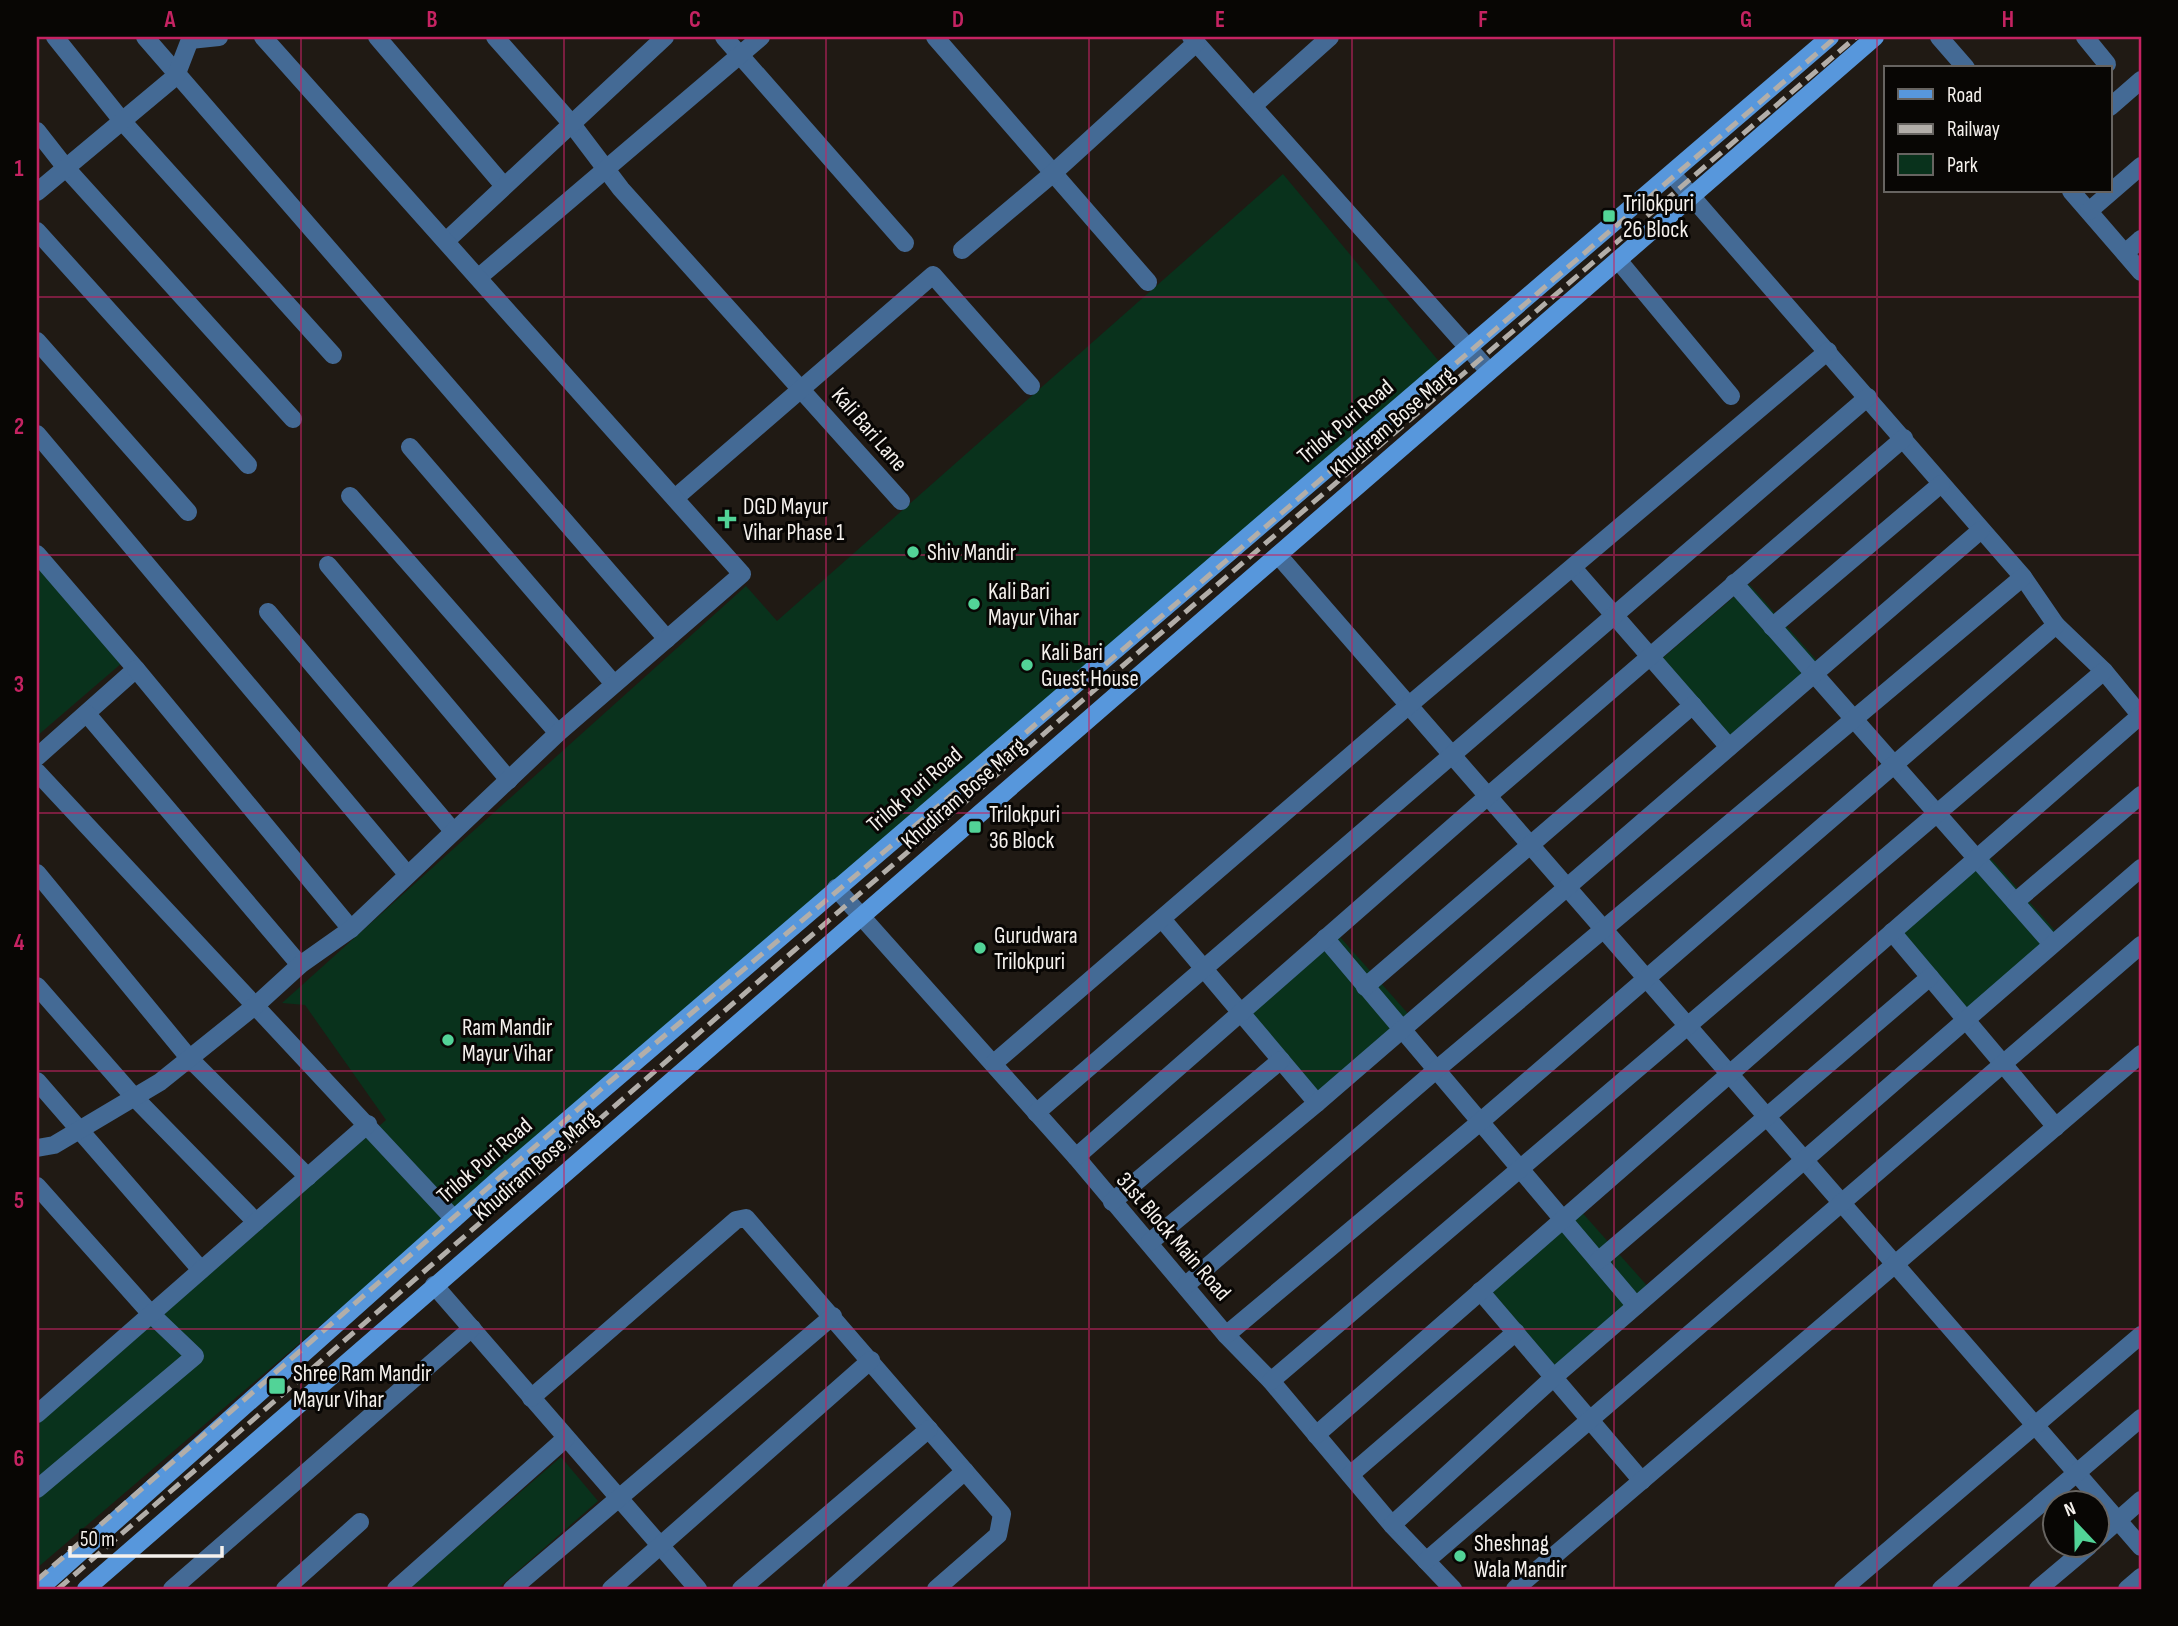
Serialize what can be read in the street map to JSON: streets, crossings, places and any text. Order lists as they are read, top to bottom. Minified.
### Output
{"streets":{"street":["Trilok Puri Road","Khudiram Bose Marg","Kali Bari Lane","31st Block Main Road"]},"crossings":[["Trilok Puri Road","31st Block Main Road"],["Khudiram Bose Marg","31st Block Main Road"]],"places":{"transit":["Trilokpuri 26 Block","Trilokpuri 36 Block","Shree Ram Mandir Mayur Vihar"],"health":["DGD Mayur Vihar Phase 1"],"other":["Shiv Mandir","Kali Bari Mayur Vihar","Kali Bari Guest House","Gurudwara Trilokpuri","Ram Mandir Mayur Vihar","Sheshnag Wala Mandir"]},"legend":["Road","Railway","Park"],"scale_bar":"50 m","north":"top","grid":{"columns":["A","B","C","D","E","F","G","H"],"rows":["1","2","3","4","5","6"]}}
